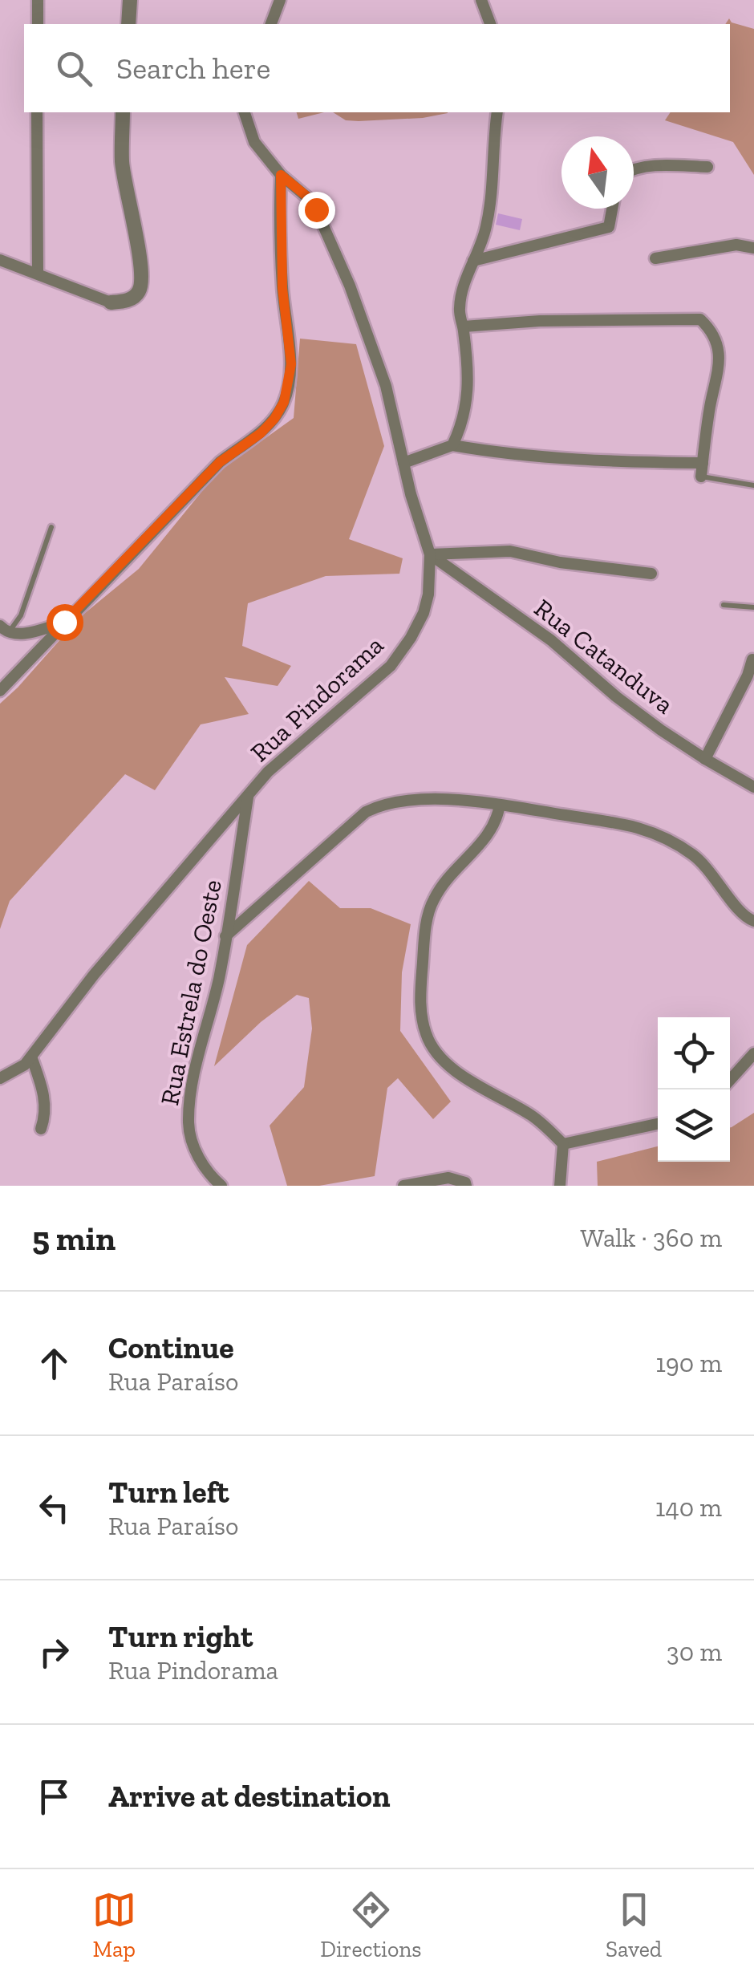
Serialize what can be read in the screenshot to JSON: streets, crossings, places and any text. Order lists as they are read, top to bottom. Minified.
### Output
{"streets":{"street":["Rua Catanduva","Rua Pindorama","Rua Estrela do Oeste"]},"crossings":[["Rua Catanduva","Rua Pindorama"],["Rua Pindorama","Rua Estrela do Oeste"]],"north":"top","page":{"search":"Search here","heading":["5 min","Walk · 360 m"],"list":[["Continue","Rua Paraíso","190 m"],["Turn left","Rua Paraíso","140 m"],["Turn right","Rua Pindorama","30 m"],"Arrive at destination"],"nav":["Map","Directions","Saved"]}}
